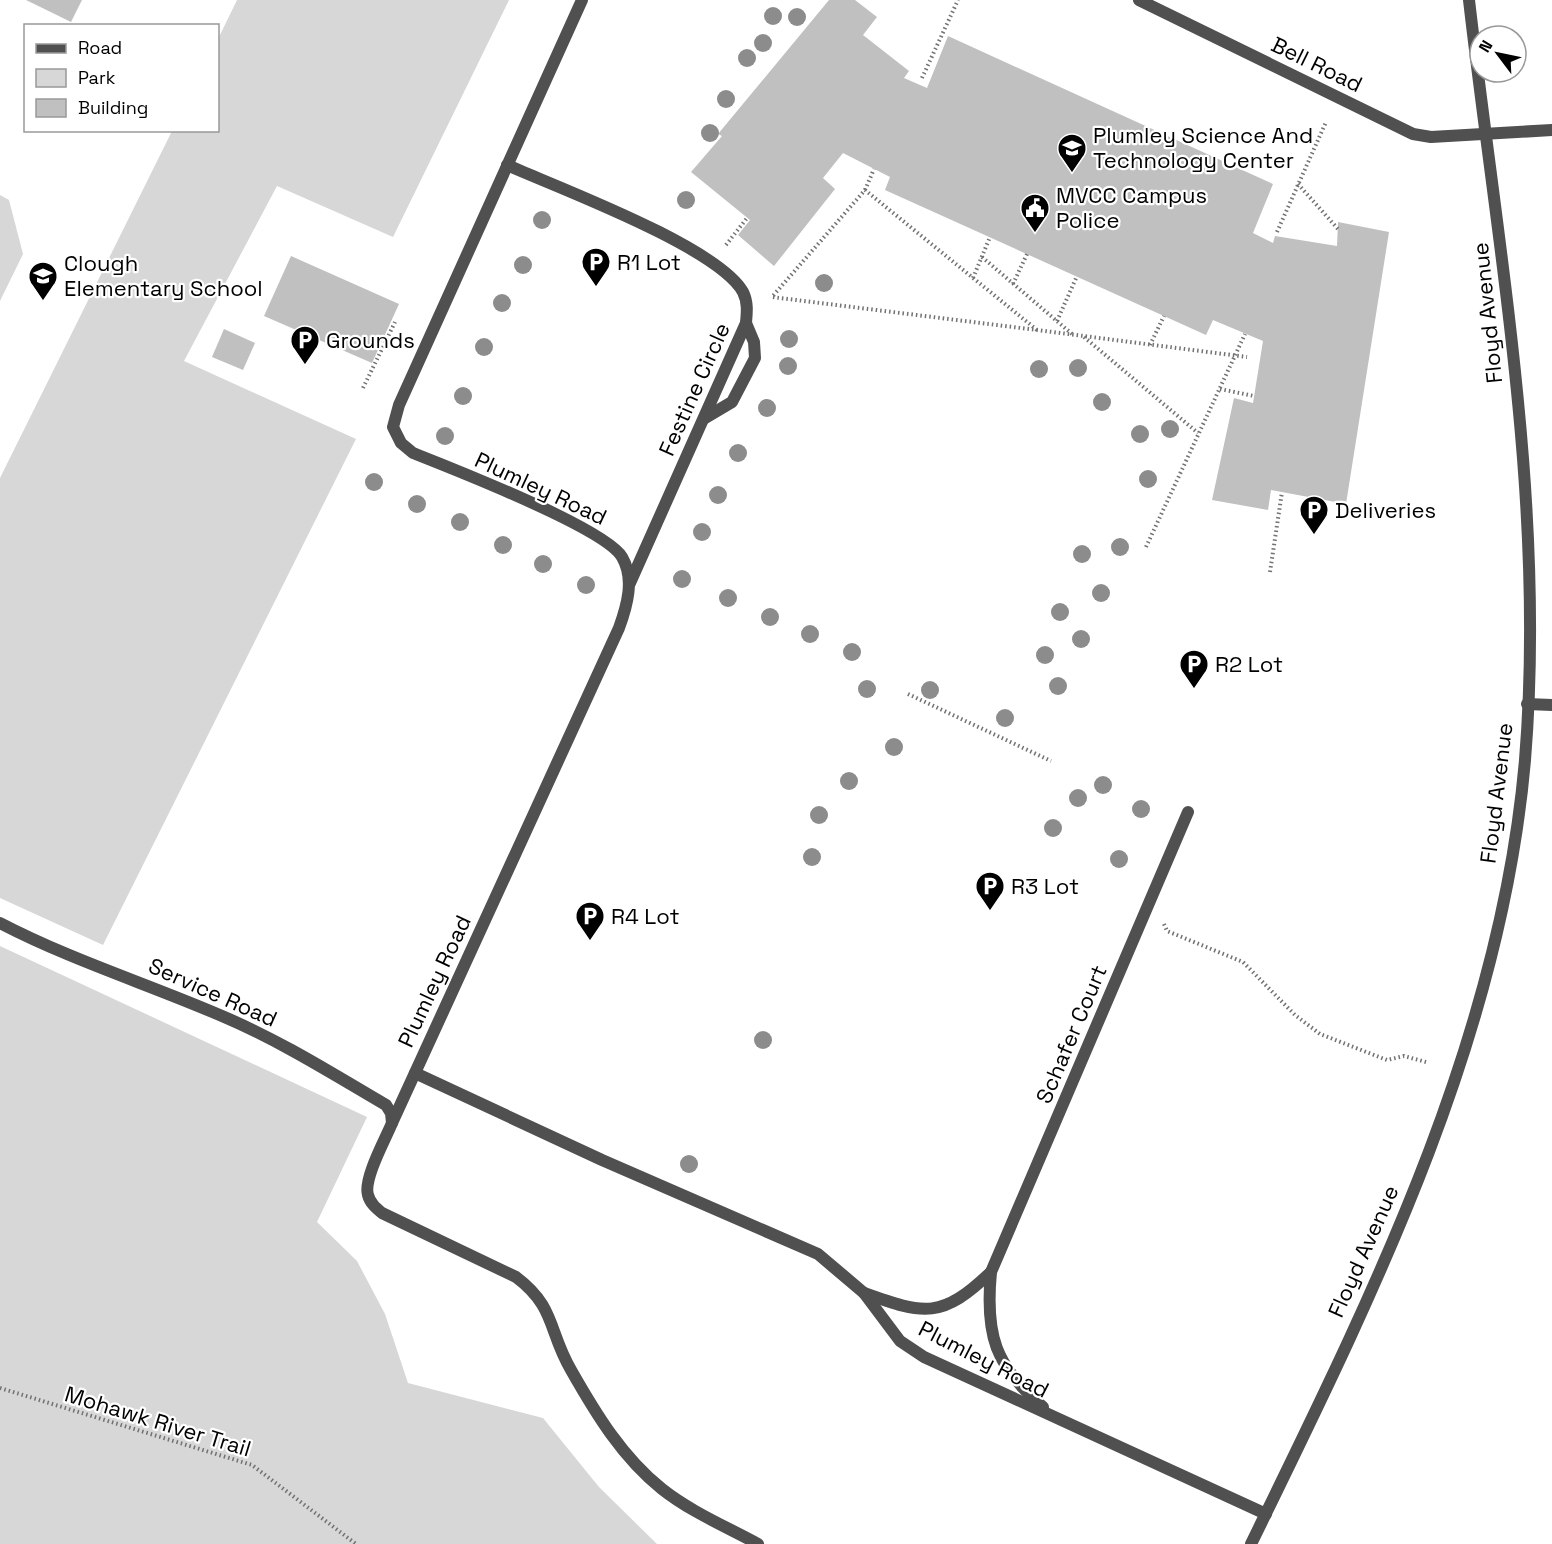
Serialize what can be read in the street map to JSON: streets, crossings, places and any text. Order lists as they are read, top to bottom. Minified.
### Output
{"streets":{"street":["Bell Road","Floyd Avenue","Festine Circle","Plumley Road","Service Road","Schafer Court"],"path":["Mohawk River Trail"]},"crossings":[["Bell Road","Floyd Avenue"],["Floyd Avenue","Plumley Road"],["Festine Circle","Plumley Road"],["Plumley Road","Service Road"],["Plumley Road","Schafer Court"]],"places":{"school or university":["Plumley Science And Technology Center","Clough Elementary School"],"public building":["MVCC Campus Police"],"parking":["R1 Lot","Grounds","Deliveries","R2 Lot","R3 Lot","R4 Lot"]},"legend":["Road","Park","Building"],"north":"top left"}
